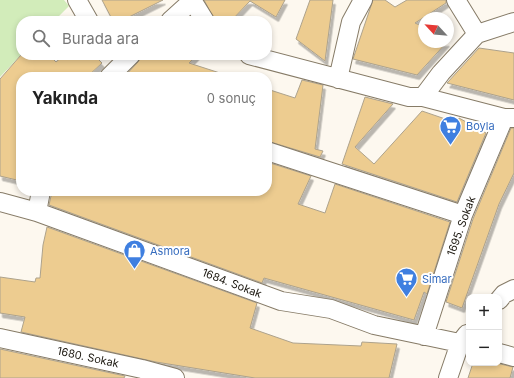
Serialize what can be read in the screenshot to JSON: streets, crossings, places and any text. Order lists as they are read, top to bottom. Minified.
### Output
{"streets":{"street":["1695. Sokak","1684. Sokak","1680. Sokak"]},"crossings":[["1695. Sokak","1684. Sokak"]],"places":{"supermarket":["Boyla","Simar"],"shop":["Asmora"]},"north":"top left","page":{"search":"Burada ara","heading":["Yakında","0 sonuç"],"map_buttons":["+","−"]}}
